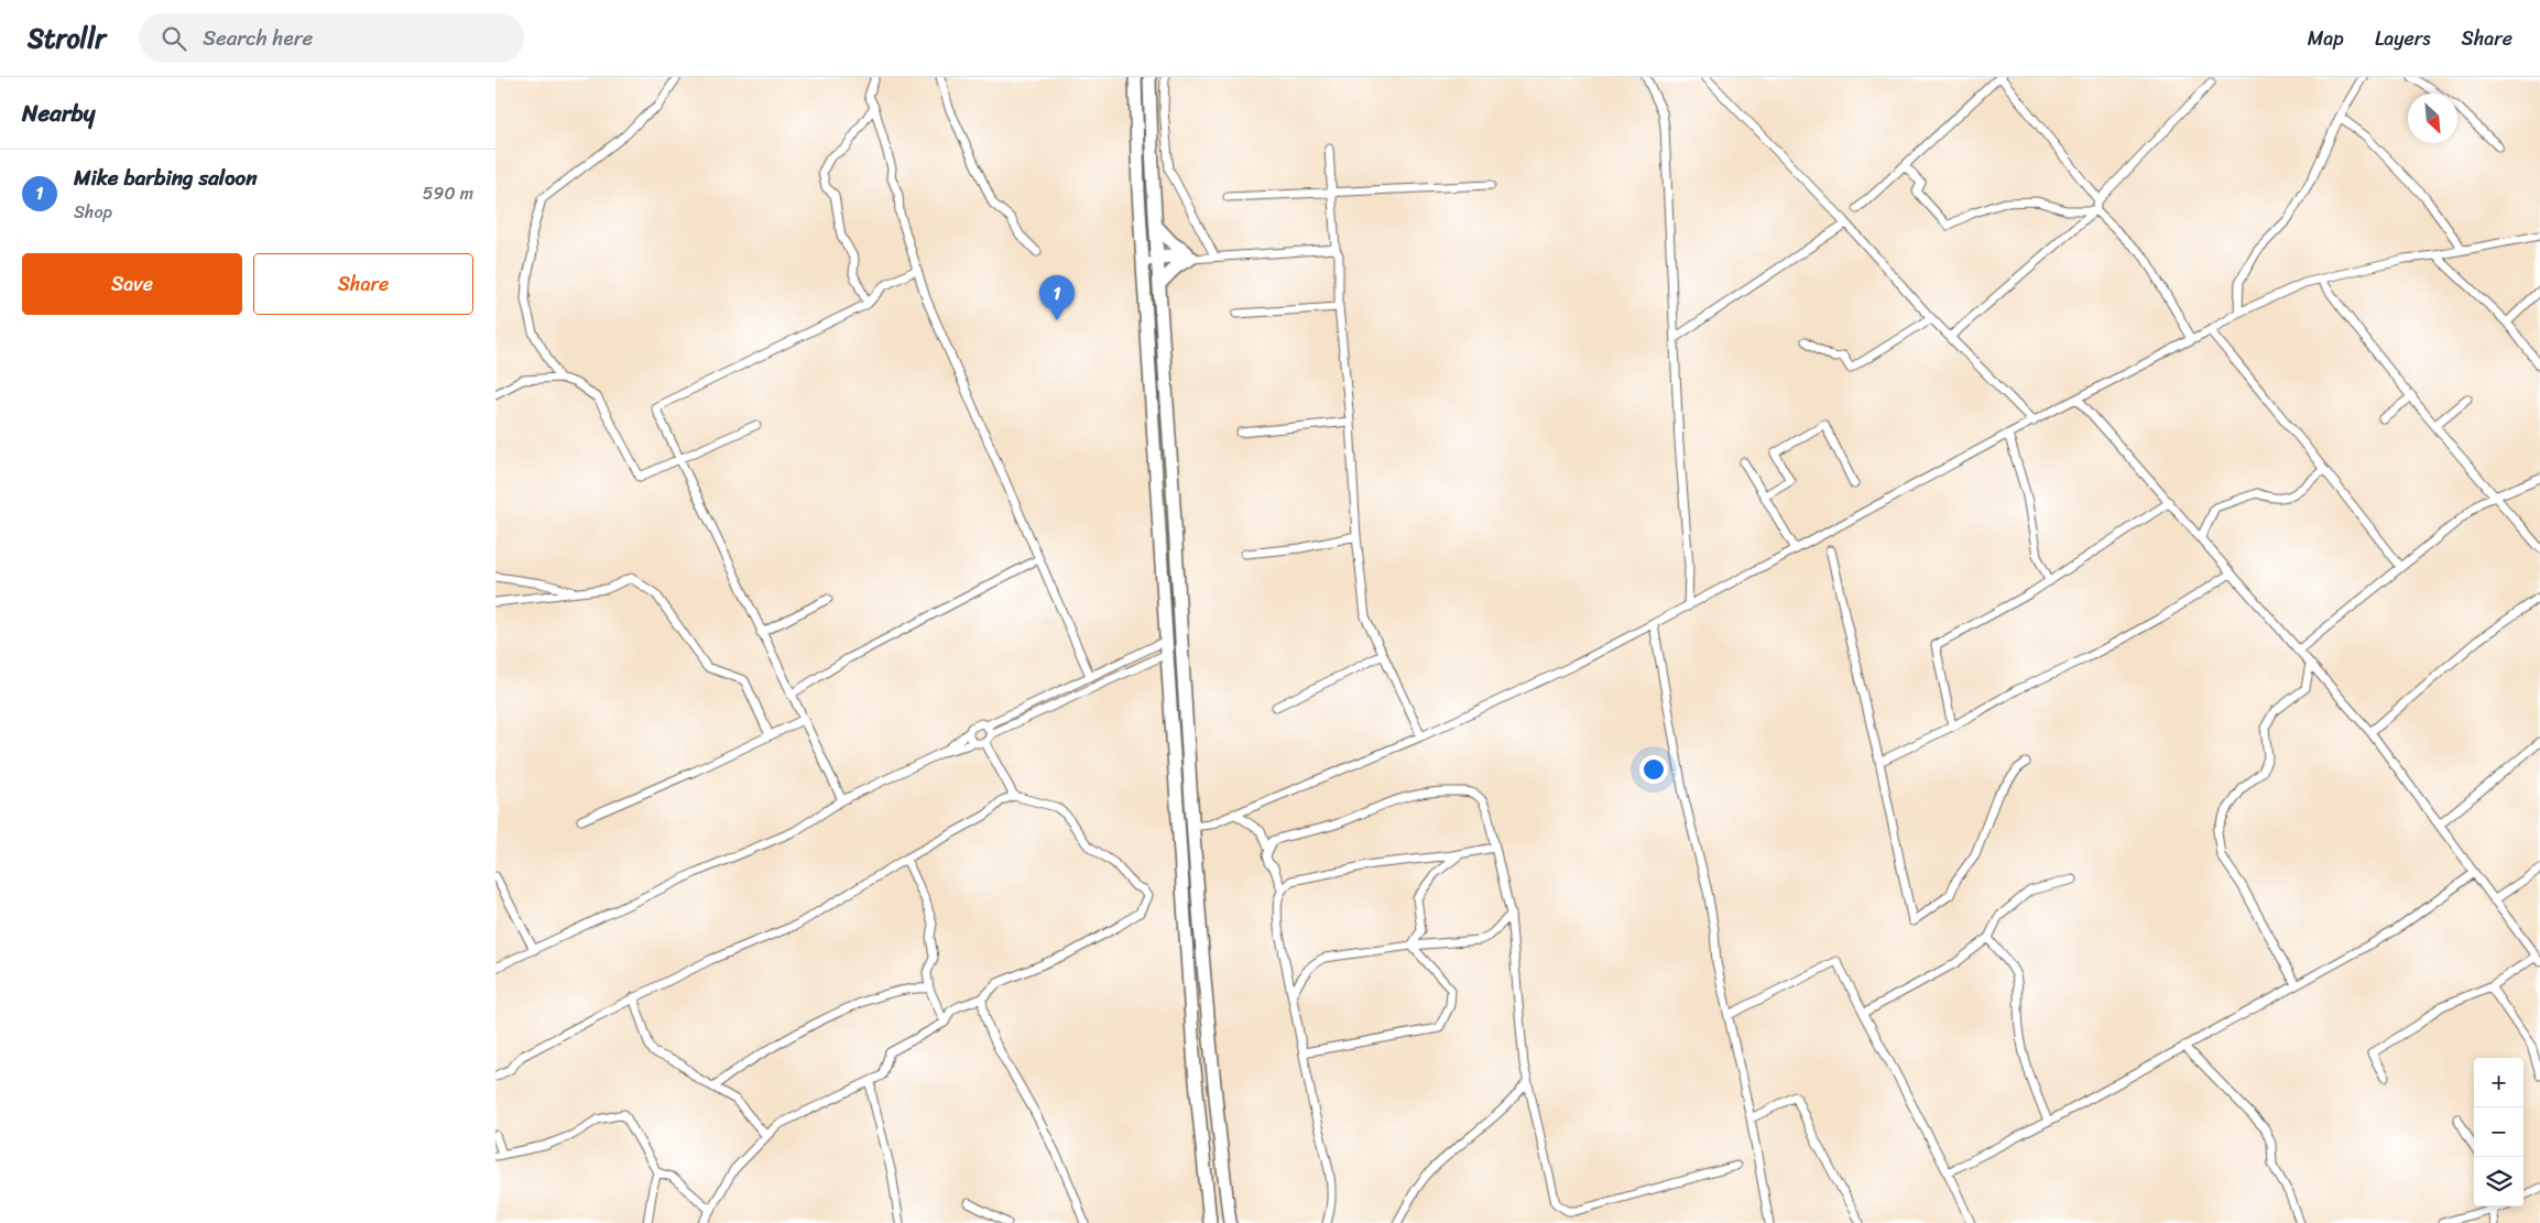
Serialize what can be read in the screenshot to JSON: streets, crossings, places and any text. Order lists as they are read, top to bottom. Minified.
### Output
{"north":"bottom right","page":{"header":"Strollr","search":"Search here","nav":["Map","Layers","Share"],"heading":"Nearby","list":[{"mark":"1","name":"Mike barbing saloon","note":"Shop","value":"590 m"}],"buttons":["Save","Share"],"pins":"1","map_buttons":["+","−"]}}
